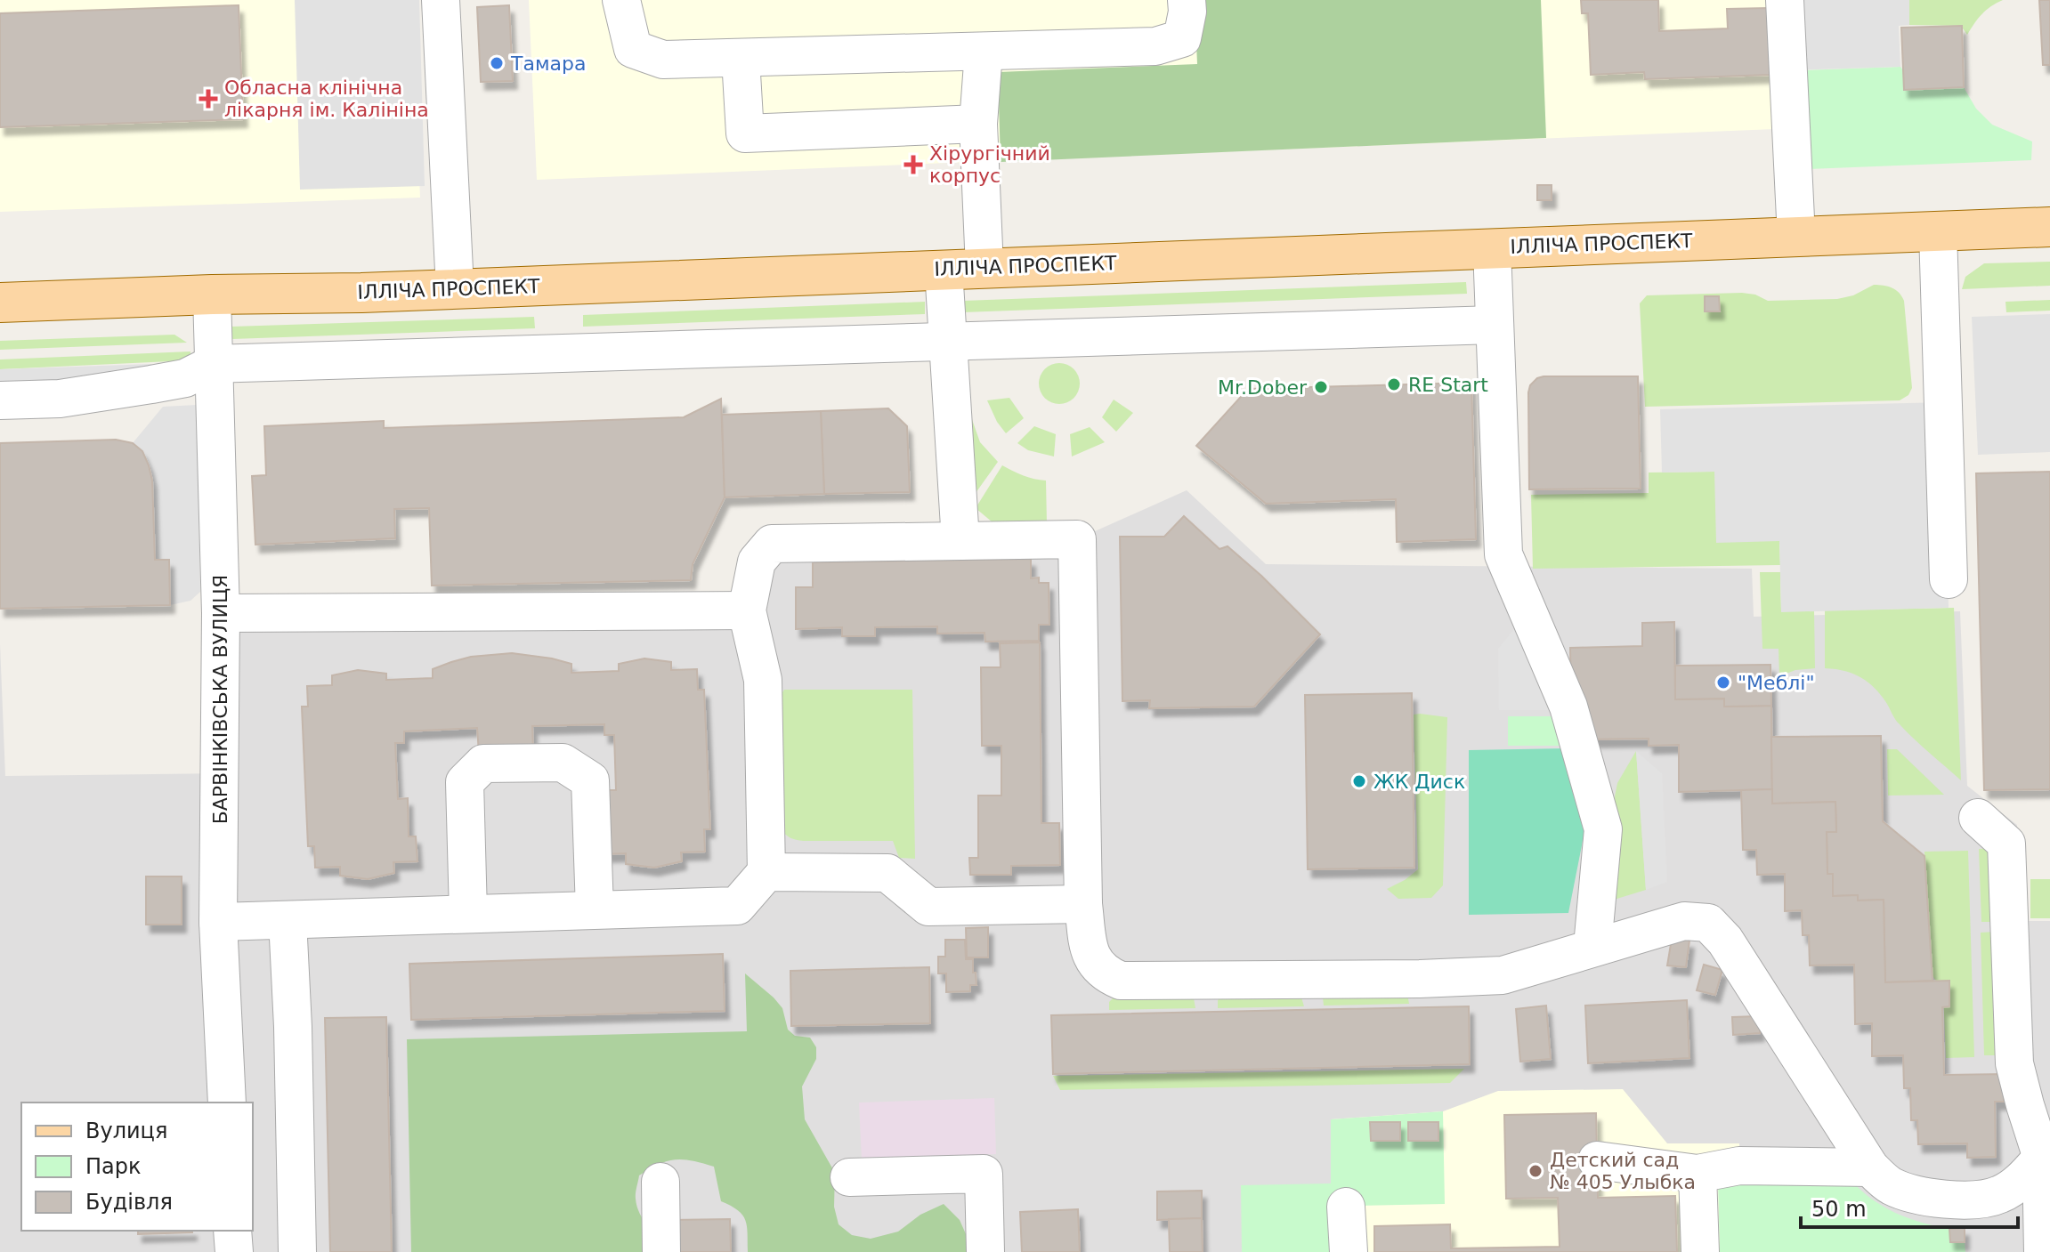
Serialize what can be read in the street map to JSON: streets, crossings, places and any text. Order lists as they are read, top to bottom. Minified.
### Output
{"streets":{"main road":["ІЛЛІЧА ПРОСПЕКТ"],"street":["БАРВІНКІВСЬКА ВУЛИЦЯ"]},"crossings":[["ІЛЛІЧА ПРОСПЕКТ","БАРВІНКІВСЬКА ВУЛИЦЯ"]],"places":{"other":["Тамара","RE Start","Mr.Dober","\"Меблі\"","ЖК Диск","Детский сад № 405 Улыбка"],"health":["Обласна клінічна лікарня ім. Калініна","Хірургічний корпус"]},"legend":["Вулиця","Парк","Будівля"],"scale_bar":"50 m"}
